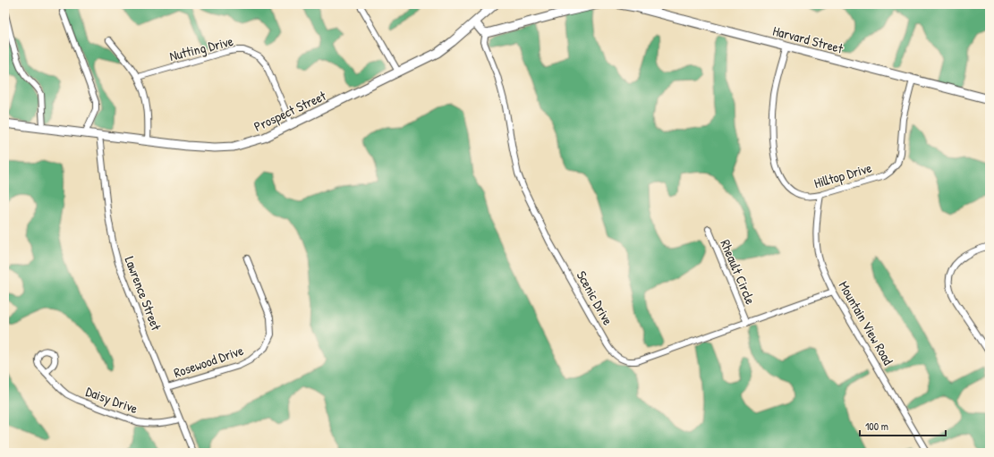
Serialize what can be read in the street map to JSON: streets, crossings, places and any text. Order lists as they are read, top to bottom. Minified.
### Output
{"streets":{"main road":["Harvard Street","Prospect Street"],"street":["Nutting Drive","Hilltop Drive","Rheault Circle","Lawrence Street","Scenic Drive","Mountain View Road","Rosewood Drive","Daisy Drive"]},"crossings":[["Harvard Street","Hilltop Drive"],["Nutting Drive","Prospect Street"],["Prospect Street","Lawrence Street"],["Hilltop Drive","Mountain View Road"],["Rheault Circle","Scenic Drive"],["Lawrence Street","Rosewood Drive"],["Lawrence Street","Daisy Drive"],["Scenic Drive","Mountain View Road"]],"scale_bar":"100 m"}
